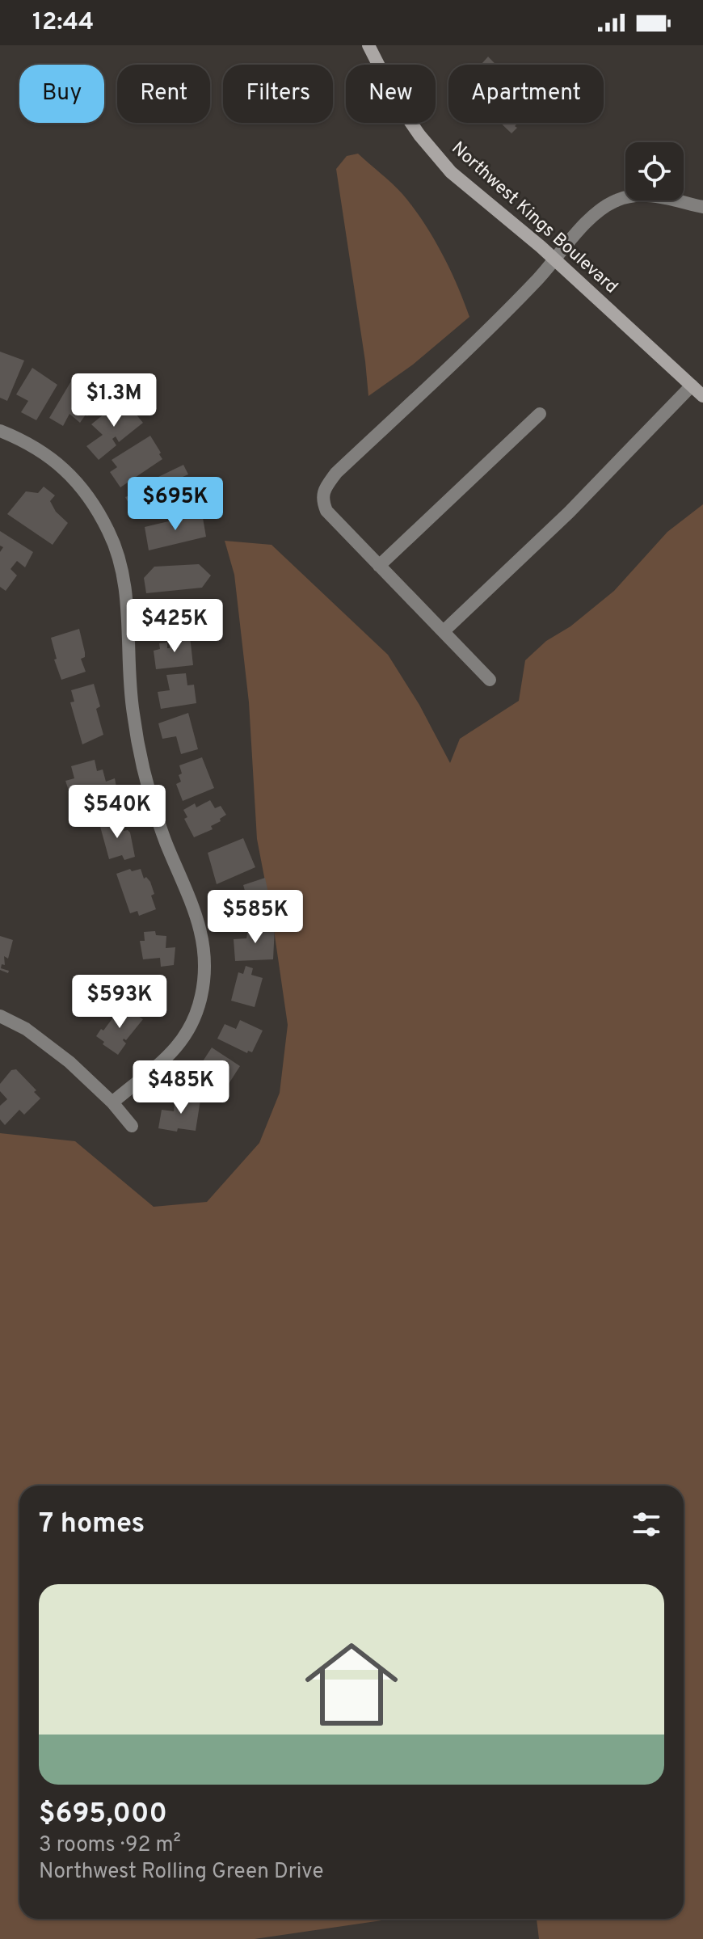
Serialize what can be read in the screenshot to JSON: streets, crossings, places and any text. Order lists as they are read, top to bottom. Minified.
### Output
{"streets":{"street":["Northwest Kings Boulevard"]},"page":{"status":"12:44","chip":["Buy","Rent","Filters","New","Apartment"],"price":["$1.3M","$695K","$425K","$540K","$585K","$593K","$485K"],"heading":"7 homes","list":[{"name":"$695,000","note":"3 rooms · 92 m² · Northwest Rolling Green Drive"}]}}
